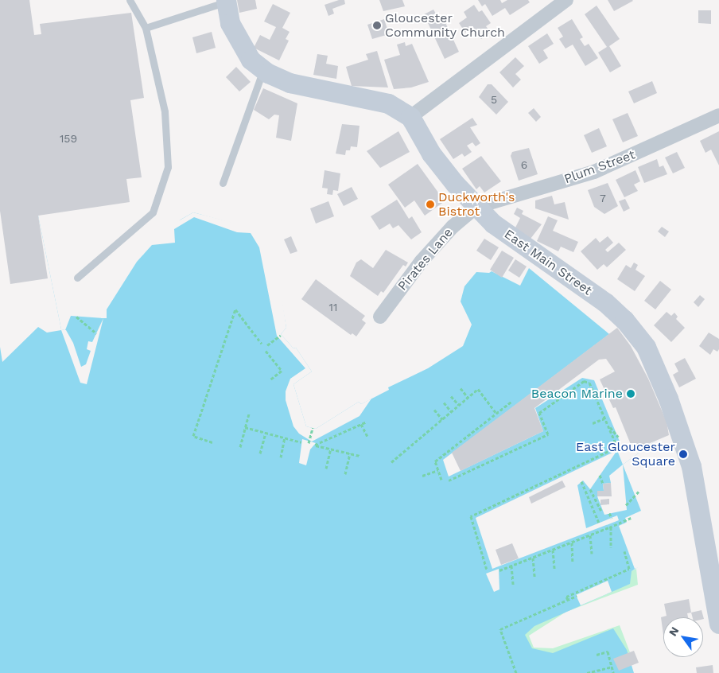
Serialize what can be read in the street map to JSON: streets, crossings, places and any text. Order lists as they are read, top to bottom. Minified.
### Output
{"streets":{"main road":["East Main Street"],"street":["Plum Street","Pirates Lane"]},"crossings":[["Plum Street","Pirates Lane"],["Plum Street","East Main Street"],["Pirates Lane","East Main Street"]],"places":["Gloucester Community Church","Duckworth's Bistrot","Beacon Marine","East Gloucester Square"],"house_numbers":["5","159","6","7","11"],"north":"top left"}
